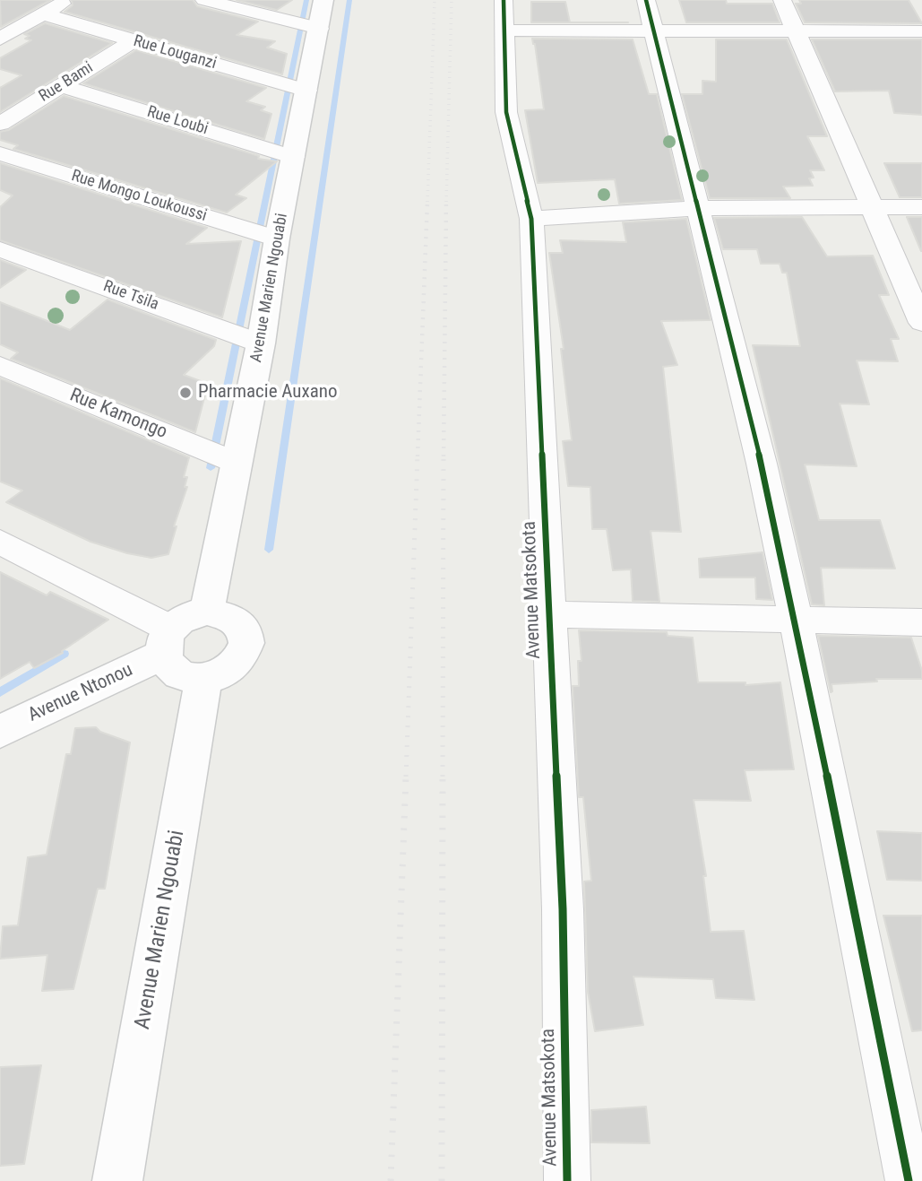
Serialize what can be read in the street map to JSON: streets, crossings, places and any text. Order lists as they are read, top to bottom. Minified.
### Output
{"streets":{"street":["Rue Louganzi","Rue Bami","Rue Loubi","Rue Mongo Loukoussi","Avenue Marien Ngouabi","Rue Tsila","Rue Kamongo","Avenue Matsokota","Avenue Ntonou"]},"crossings":[["Rue Louganzi","Rue Bami"],["Rue Louganzi","Avenue Marien Ngouabi"],["Rue Bami","Rue Loubi"],["Rue Loubi","Avenue Marien Ngouabi"],["Rue Mongo Loukoussi","Avenue Marien Ngouabi"],["Avenue Marien Ngouabi","Rue Tsila"],["Avenue Marien Ngouabi","Rue Kamongo"],["Avenue Marien Ngouabi","Avenue Ntonou"]],"places":["Pharmacie Auxano"]}
